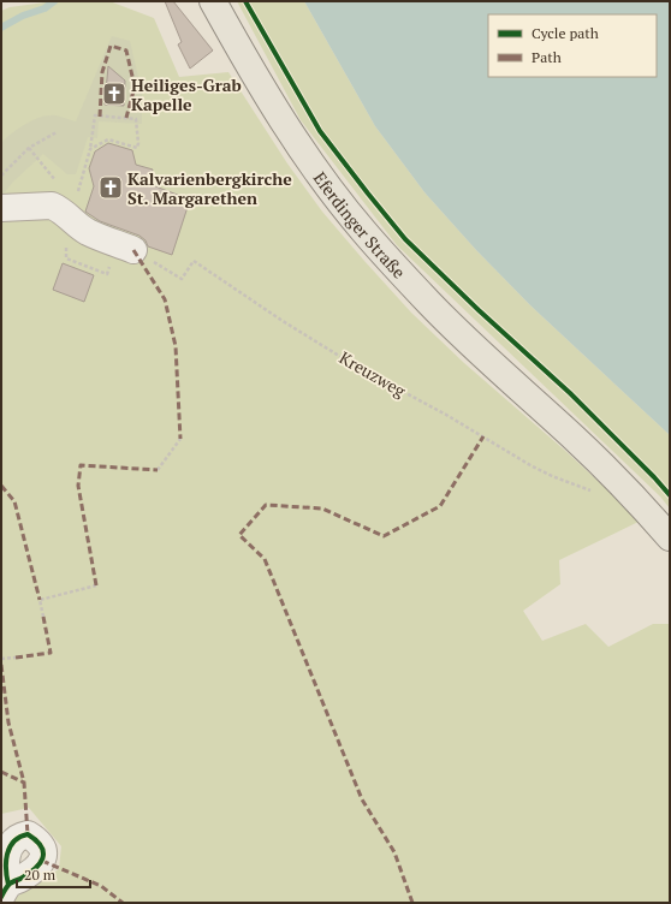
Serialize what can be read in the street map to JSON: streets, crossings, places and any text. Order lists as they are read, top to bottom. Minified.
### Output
{"streets":{"main road":["Eferdinger Straße"],"path":["Kreuzweg"]},"crossings":[["Eferdinger Straße","Kreuzweg"]],"places":{"church":["Heiliges-Grab Kapelle","Kalvarienbergkirche St. Margarethen"]},"legend":["Cycle path","Path"],"scale_bar":"20 m"}
